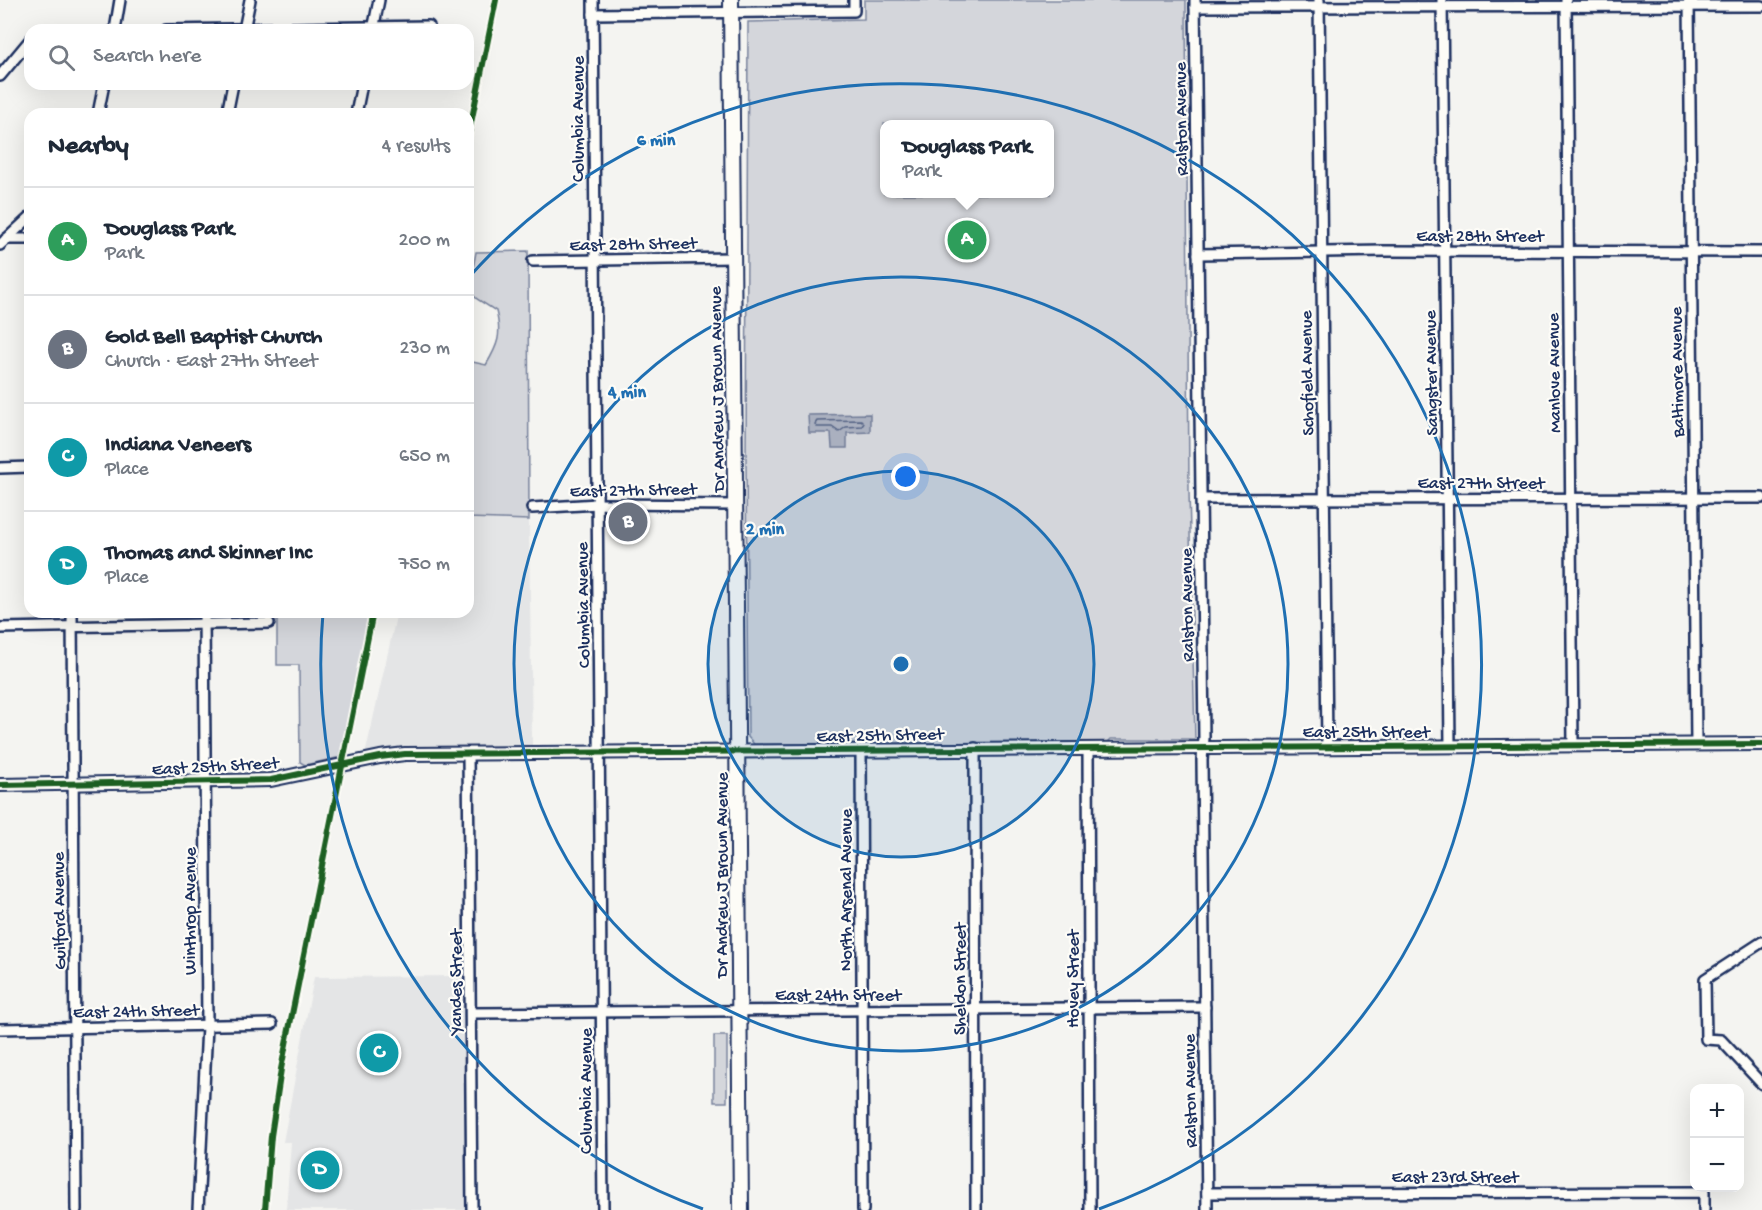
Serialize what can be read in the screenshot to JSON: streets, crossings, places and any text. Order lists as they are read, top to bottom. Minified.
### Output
{"streets":{"main road":["Dr Andrew J Brown Avenue"],"street":["Columbia Avenue","Ralston Avenue","East 28th Street","Baltimore Avenue","Schofield Avenue","Sangster Avenue","Manlove Avenue","East 27th Street","East 25th Street","North Arsenal Avenue","Guilford Avenue","Winthrop Avenue","Sheldon Street","Hovey Street","Yandes Street","East 24th Street","East 23rd Street"]},"crossings":[["Columbia Avenue","East 28th Street"],["Columbia Avenue","East 27th Street"],["Columbia Avenue","East 25th Street"],["Columbia Avenue","East 24th Street"],["Ralston Avenue","East 28th Street"],["Ralston Avenue","East 27th Street"],["Ralston Avenue","East 25th Street"],["Ralston Avenue","East 24th Street"],["Ralston Avenue","East 23rd Street"],["East 28th Street","Baltimore Avenue"],["East 28th Street","Schofield Avenue"],["East 28th Street","Sangster Avenue"],["East 28th Street","Manlove Avenue"],["East 28th Street","Dr Andrew J Brown Avenue"],["Baltimore Avenue","East 27th Street"],["Baltimore Avenue","East 25th Street"],["Schofield Avenue","East 27th Street"],["Schofield Avenue","East 25th Street"],["Sangster Avenue","East 27th Street"],["Sangster Avenue","East 25th Street"],["Manlove Avenue","East 27th Street"],["Manlove Avenue","East 25th Street"],["Dr Andrew J Brown Avenue","East 27th Street"],["Dr Andrew J Brown Avenue","East 25th Street"],["Dr Andrew J Brown Avenue","East 24th Street"],["East 25th Street","North Arsenal Avenue"],["East 25th Street","Guilford Avenue"],["East 25th Street","Winthrop Avenue"],["East 25th Street","Sheldon Street"],["East 25th Street","Hovey Street"],["East 25th Street","Yandes Street"],["North Arsenal Avenue","East 24th Street"],["Guilford Avenue","East 24th Street"],["Winthrop Avenue","East 24th Street"],["Sheldon Street","East 24th Street"],["Hovey Street","East 24th Street"],["Yandes Street","East 24th Street"]],"page":{"search":"Search here","heading":["Nearby","4 results"],"popup":["Douglass Park","Park"],"list":[{"mark":"A","name":"Douglass Park","note":"Park","value":"200 m"},{"mark":"B","name":"Gold Bell Baptist Church","note":"Church · East 27th Street","value":"230 m"},{"mark":"C","name":"Indiana Veneers","note":"Place","value":"650 m"},{"mark":"D","name":"Thomas and Skinner Inc","note":"Place","value":"750 m"}],"pins":["A","B","C","D"],"map_buttons":["+","−"]},"rings":["6 min","4 min","2 min"]}
